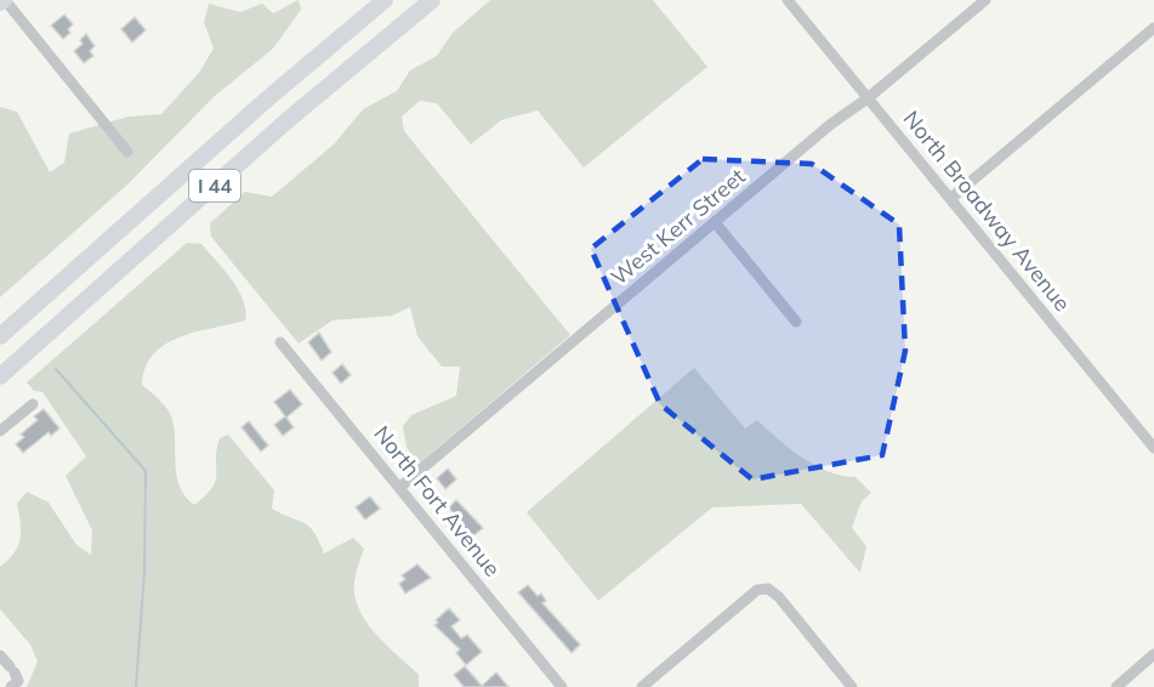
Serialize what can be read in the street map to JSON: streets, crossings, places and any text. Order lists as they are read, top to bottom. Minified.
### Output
{"streets":{"highway":["I 44"],"street":["North Broadway Avenue","West Kerr Street","North Fort Avenue"]},"crossings":[["North Broadway Avenue","West Kerr Street"],["West Kerr Street","North Fort Avenue"]]}
